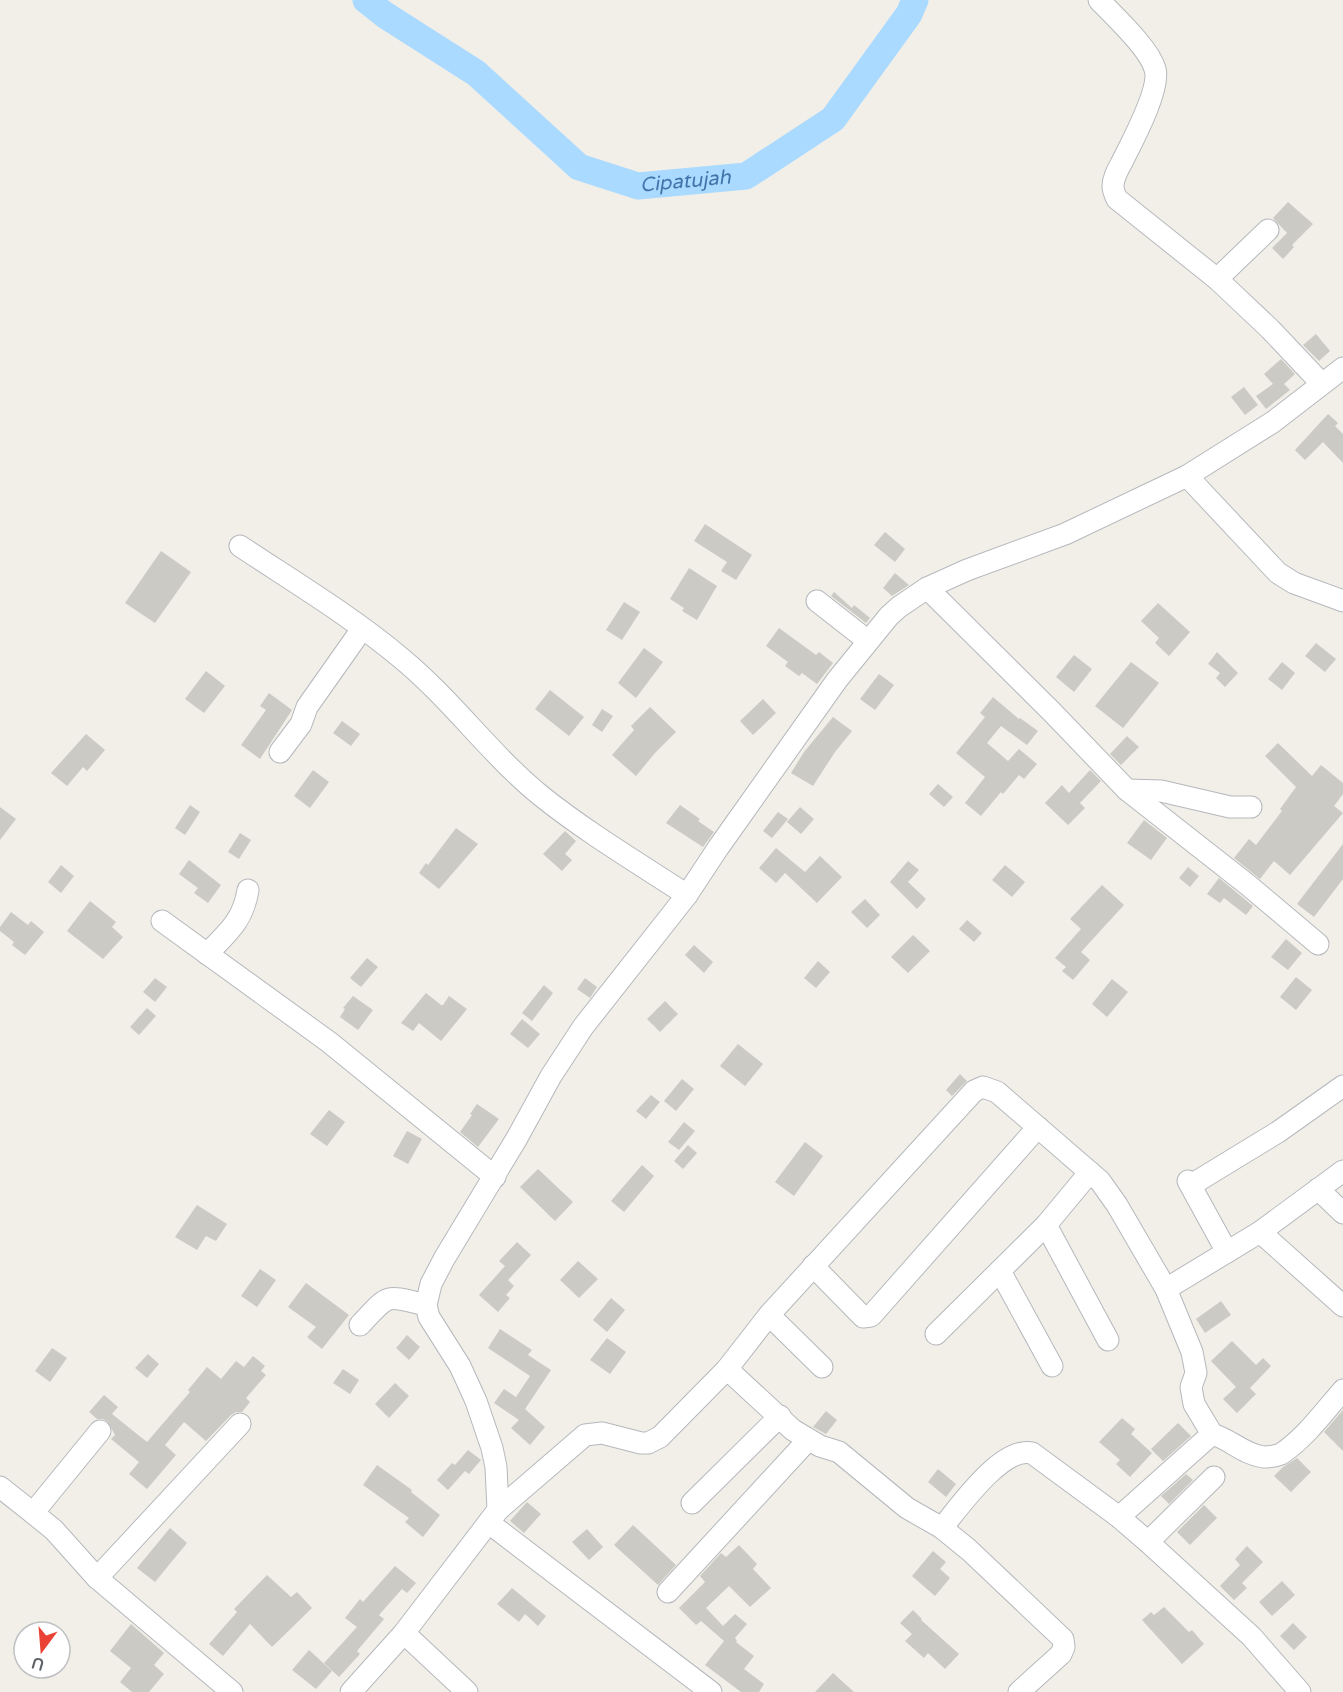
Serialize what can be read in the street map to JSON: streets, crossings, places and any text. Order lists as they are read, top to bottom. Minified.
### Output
{"water":["Cipatujah"],"north":"bottom"}
